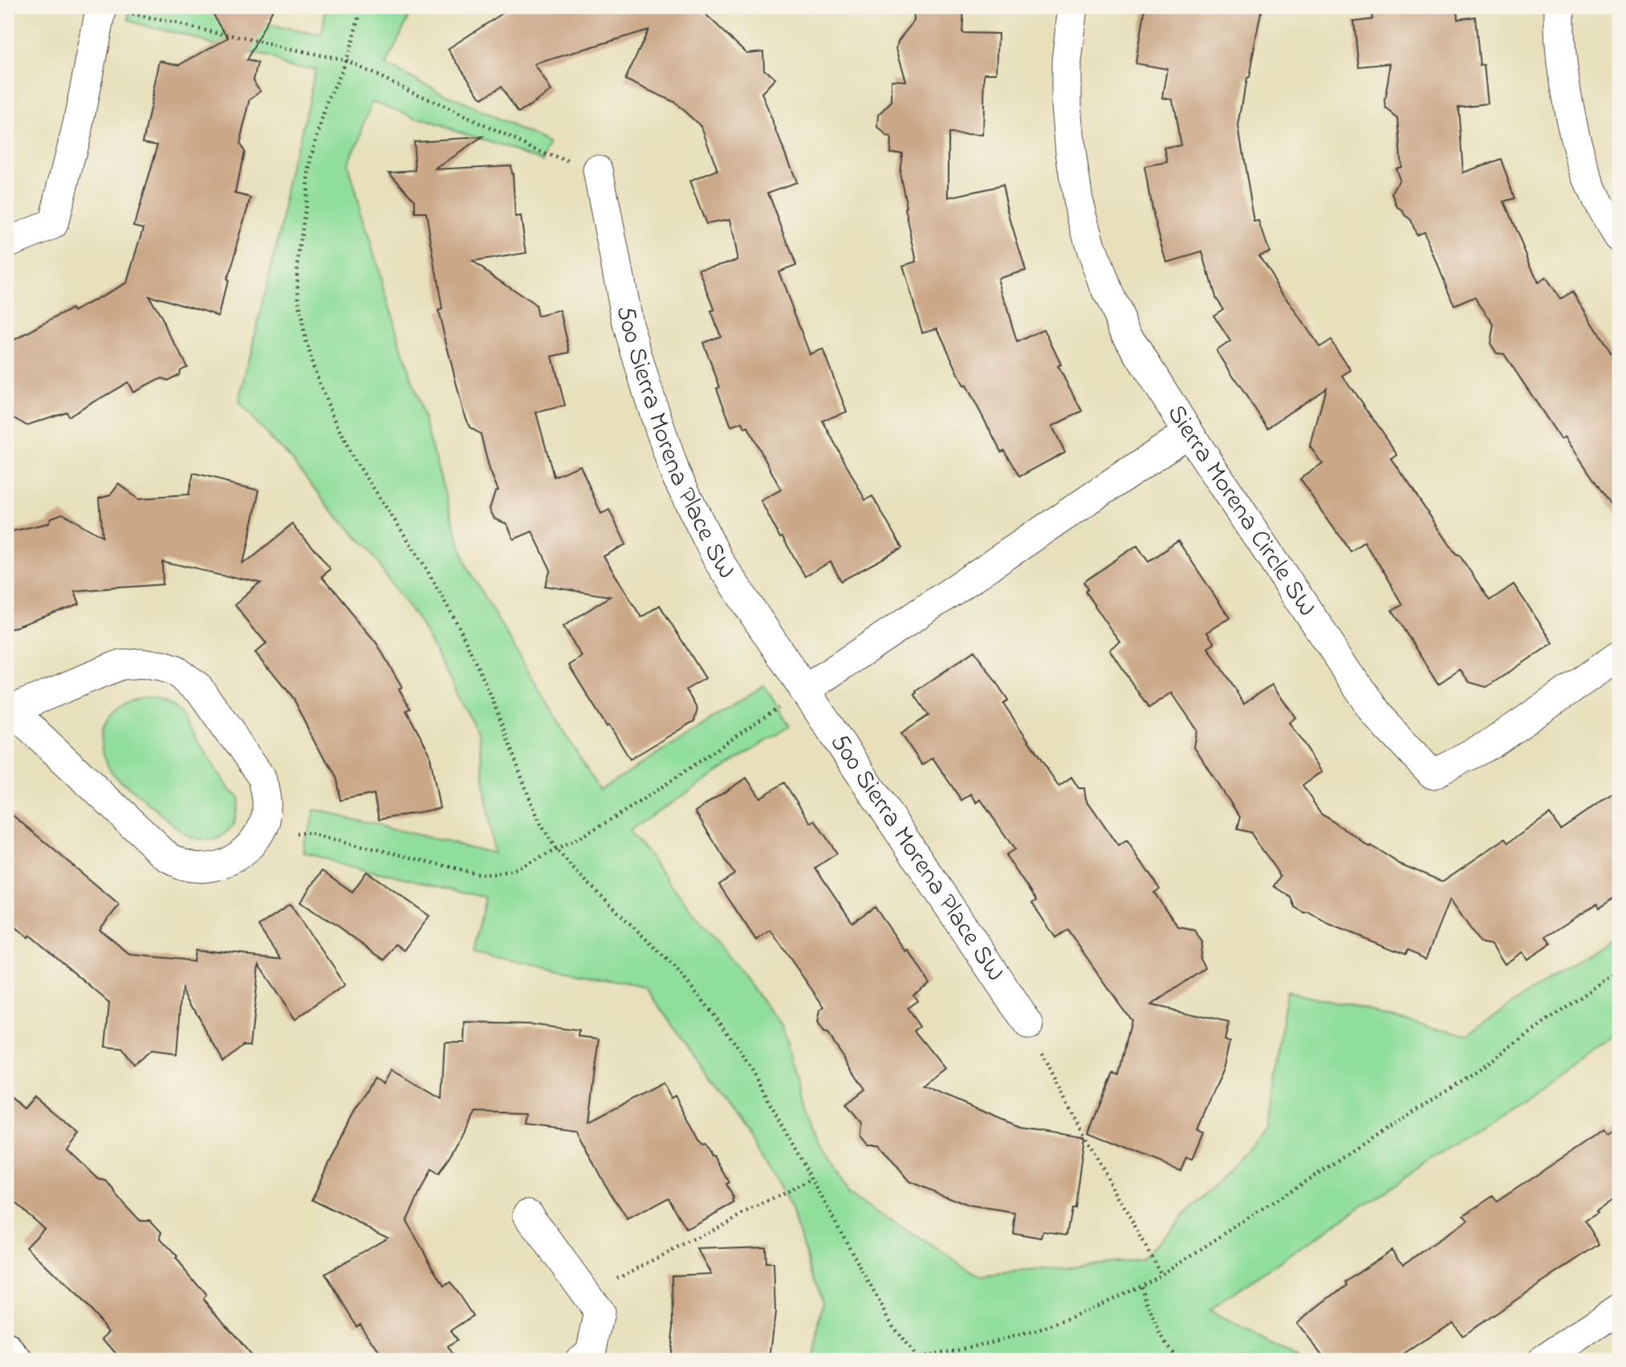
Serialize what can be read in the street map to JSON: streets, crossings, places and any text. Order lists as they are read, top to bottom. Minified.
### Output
{"streets":{"street":["500 Sierra Morena Place SW","Sierra Morena Circle SW"]}}
